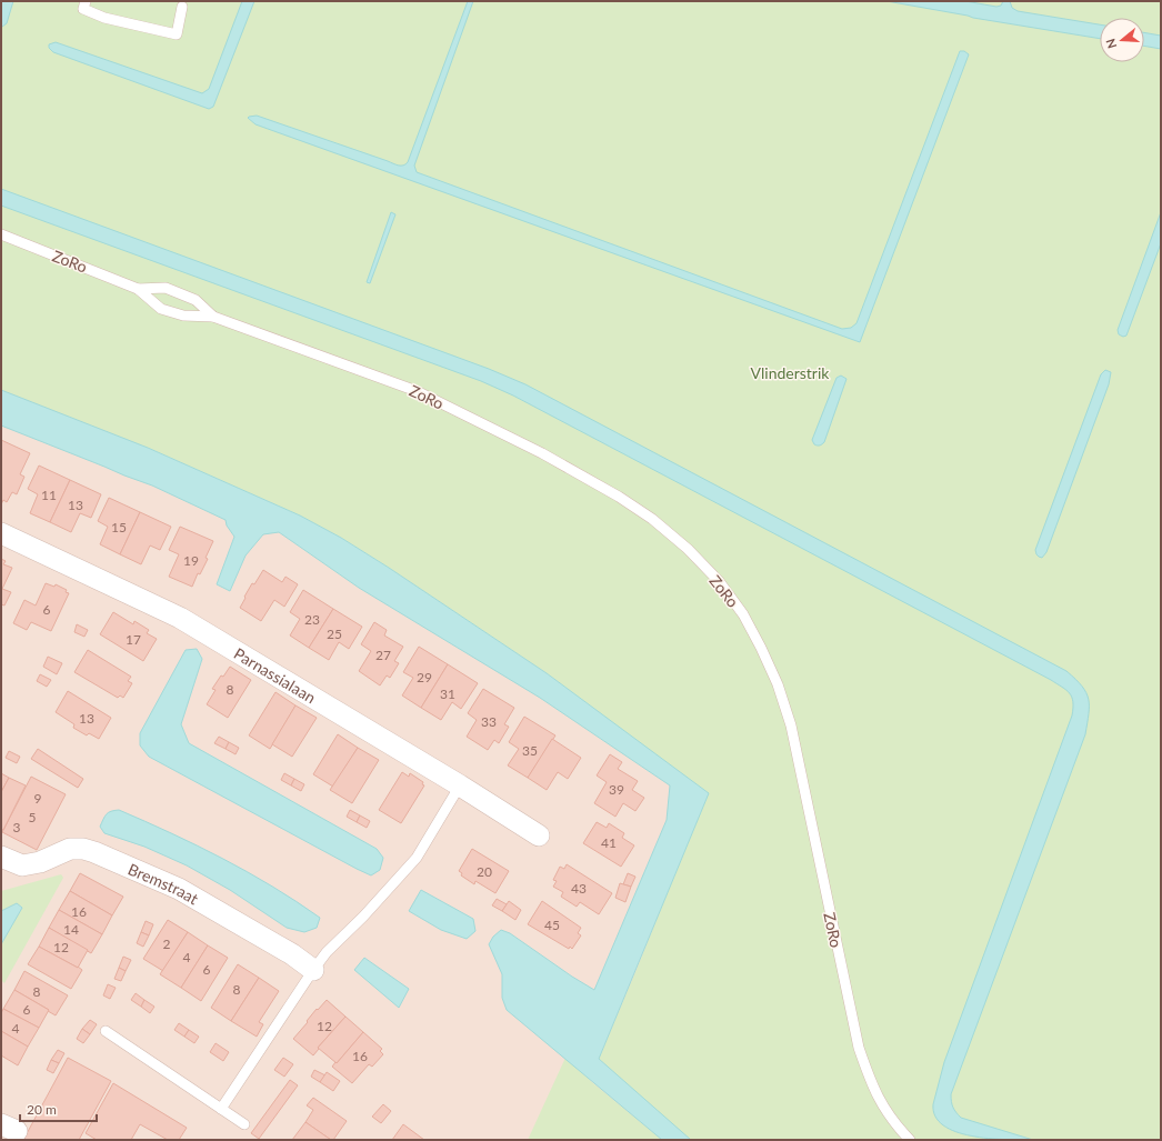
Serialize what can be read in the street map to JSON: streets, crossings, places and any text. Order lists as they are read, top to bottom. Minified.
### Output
{"streets":{"street":["Parnassialaan","Bremstraat"],"lane":["ZoRo"]},"parks":["Vlinderstrik"],"house_numbers":["11","13","15","19","6","23","25","17","27","29","8","31","13","33","35","39","9","5","3","41","20","43","16","45","14","2","12","4","6","8","8","6","12","4","16"],"scale_bar":"20 m","north":"left"}
